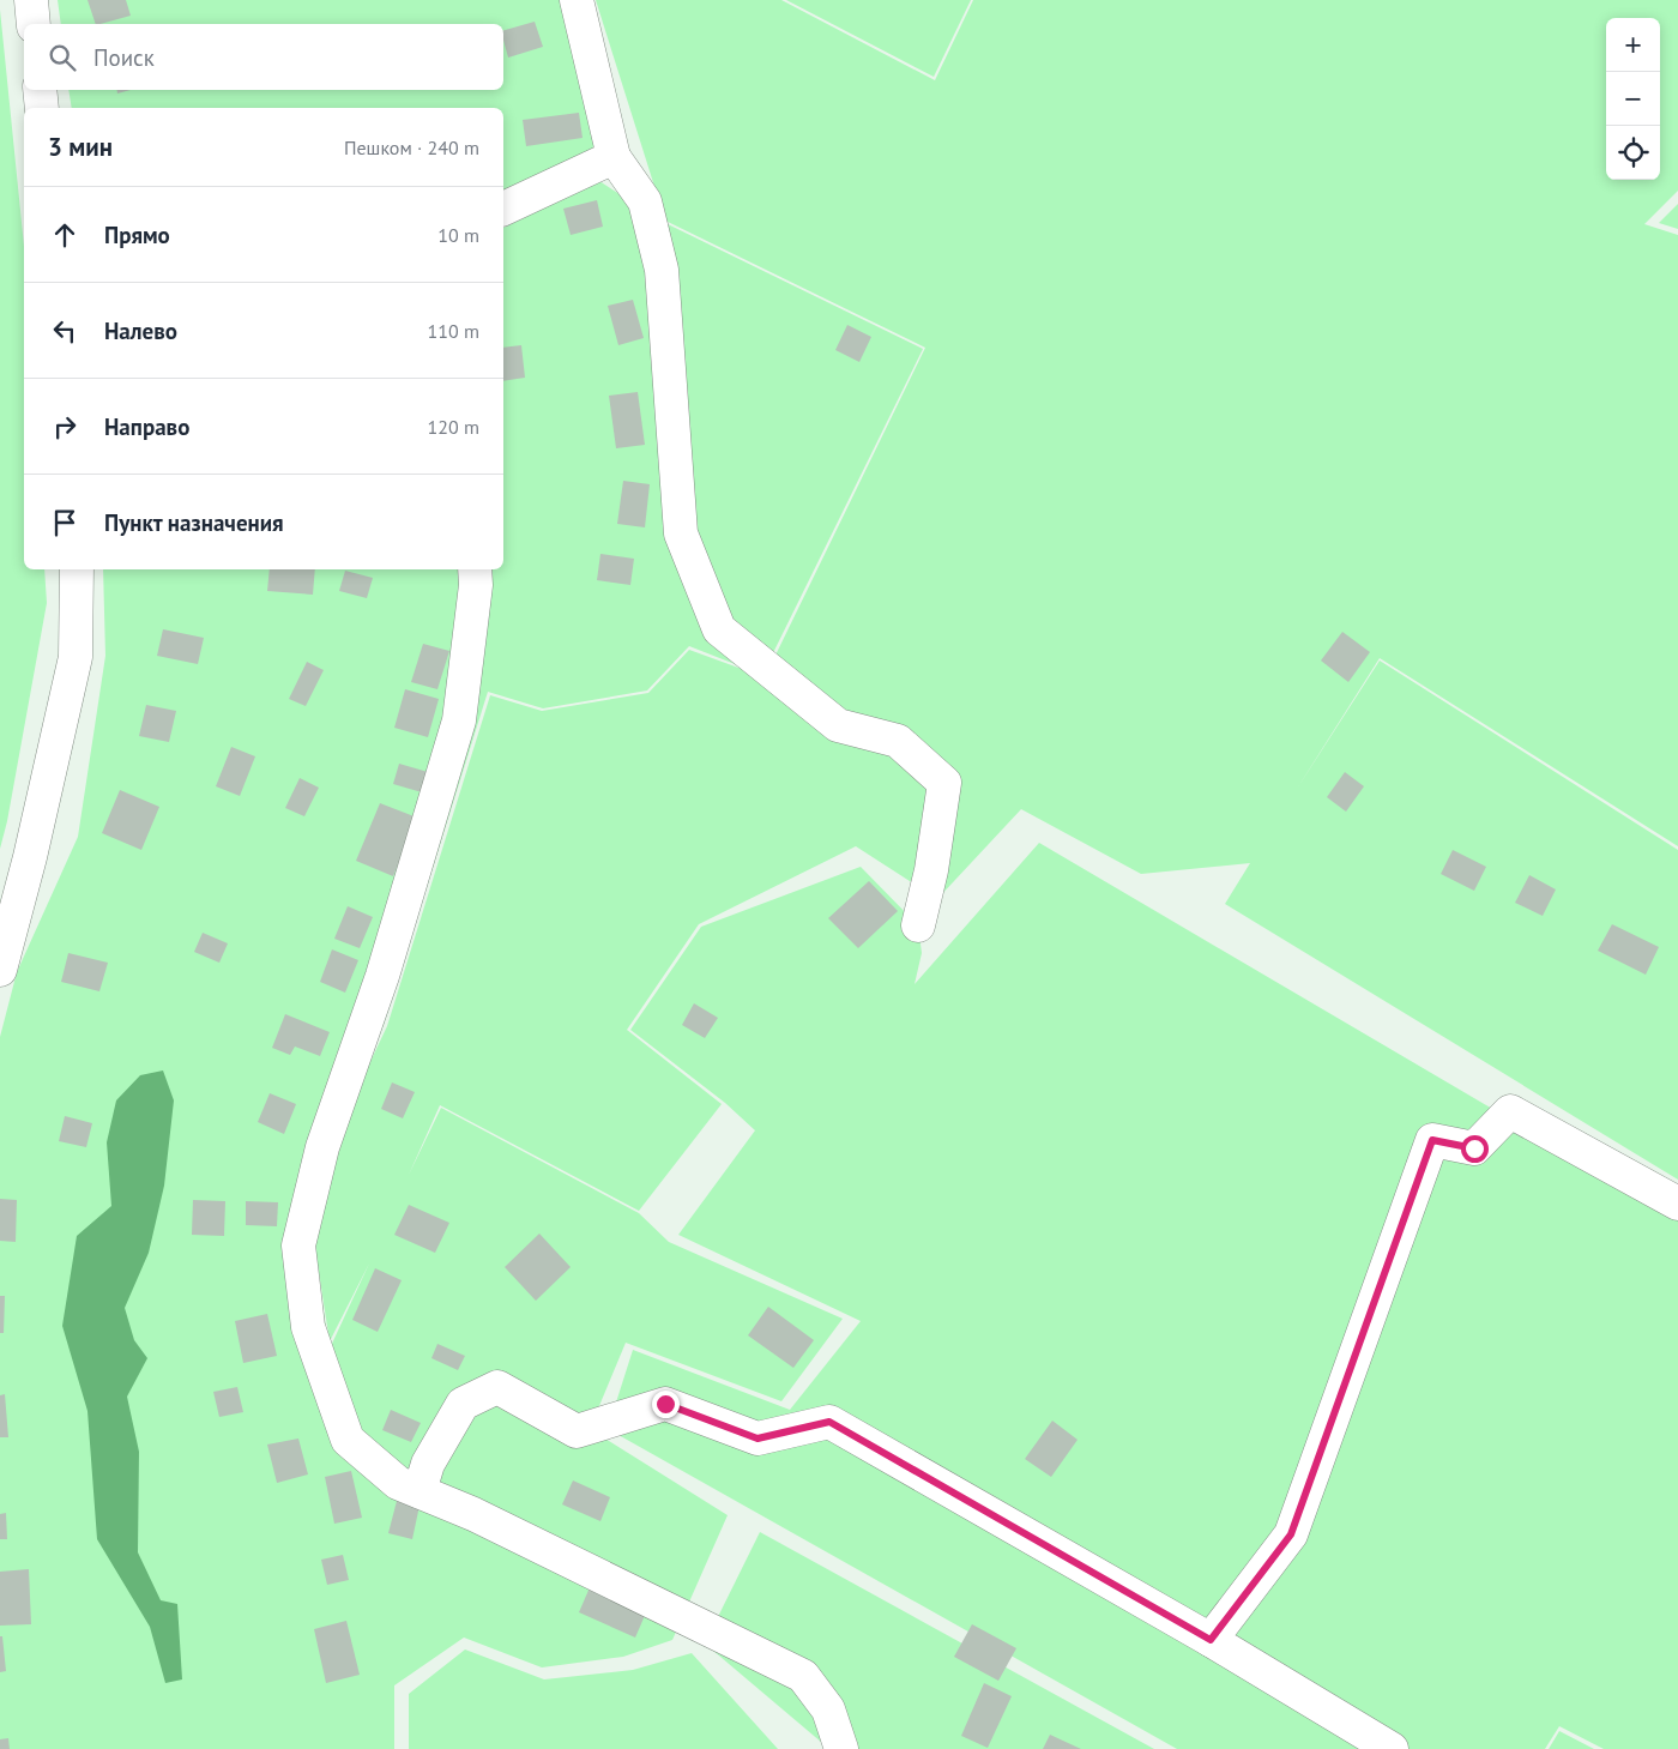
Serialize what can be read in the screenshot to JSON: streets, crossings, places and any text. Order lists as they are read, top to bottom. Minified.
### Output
{"page":{"map_buttons":["+","−"],"search":"Поиск","heading":["3 мин","Пешком · 240 m"],"list":[["Прямо","10 m"],["Налево","110 m"],["Направо","120 m"],"Пункт назначения"]}}
